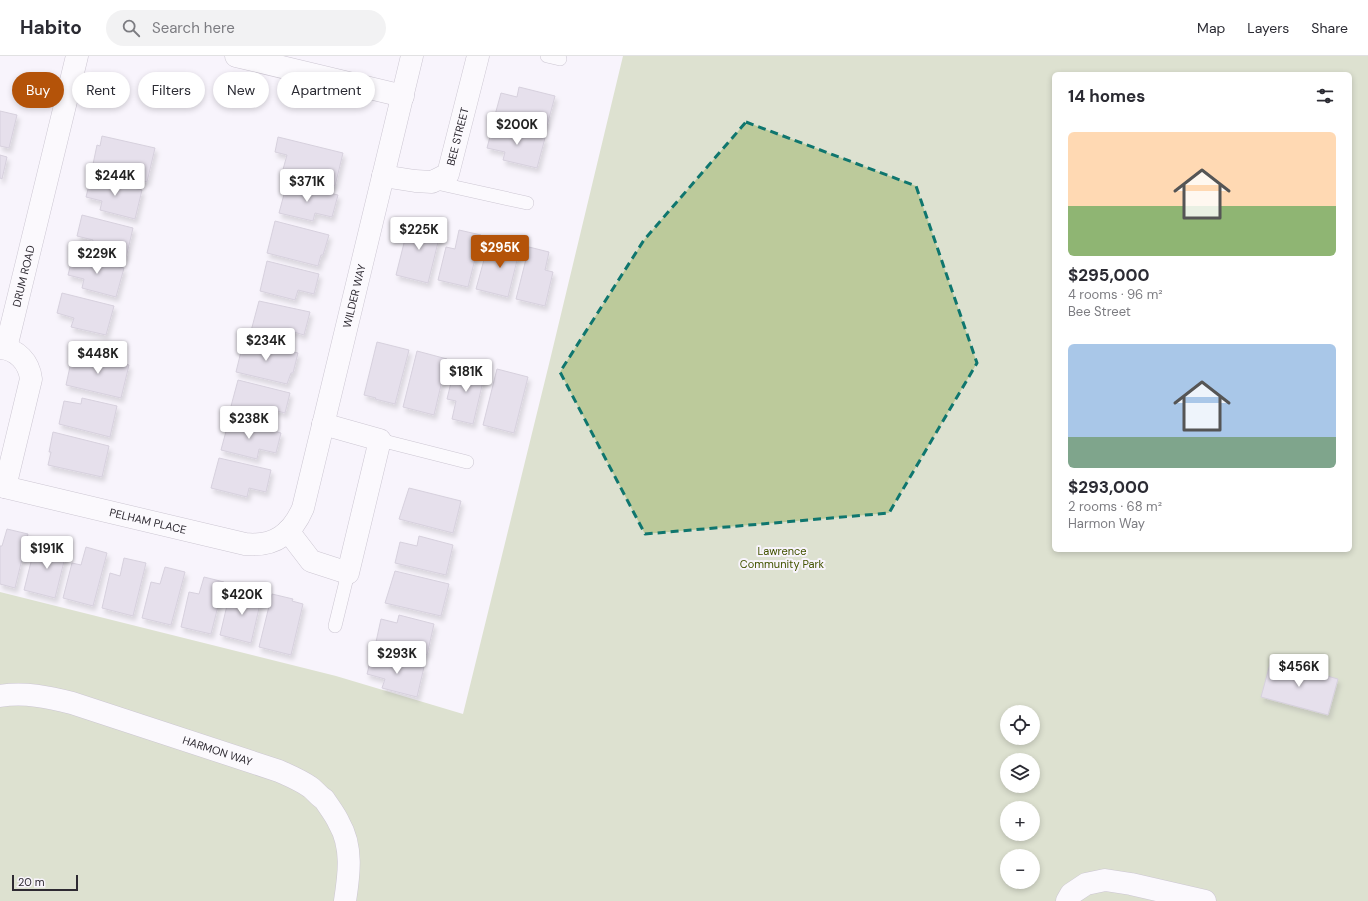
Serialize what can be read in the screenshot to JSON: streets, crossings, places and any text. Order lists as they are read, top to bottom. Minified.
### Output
{"streets":{"street":["BEE STREET","DRUM ROAD","WILDER WAY","PELHAM PLACE","HARMON WAY"]},"crossings":[["DRUM ROAD","PELHAM PLACE"],["WILDER WAY","PELHAM PLACE"]],"parks":["Lawrence Community Park"],"scale_bar":"20 m","page":{"header":"Habito","search":"Search here","nav":["Map","Layers","Share"],"chip":["Buy","Rent","Filters","New","Apartment"],"heading":"14 homes","price":["$200K","$244K","$371K","$225K","$295K","$229K","$234K","$448K","$181K","$238K","$191K","$420K","$293K","$456K"],"list":[{"name":"$295,000","note":"4 rooms · 96 m² · Bee Street"},{"name":"$293,000","note":"2 rooms · 68 m² · Harmon Way"}],"map_buttons":["+","−"],"scale":"20 m"}}
